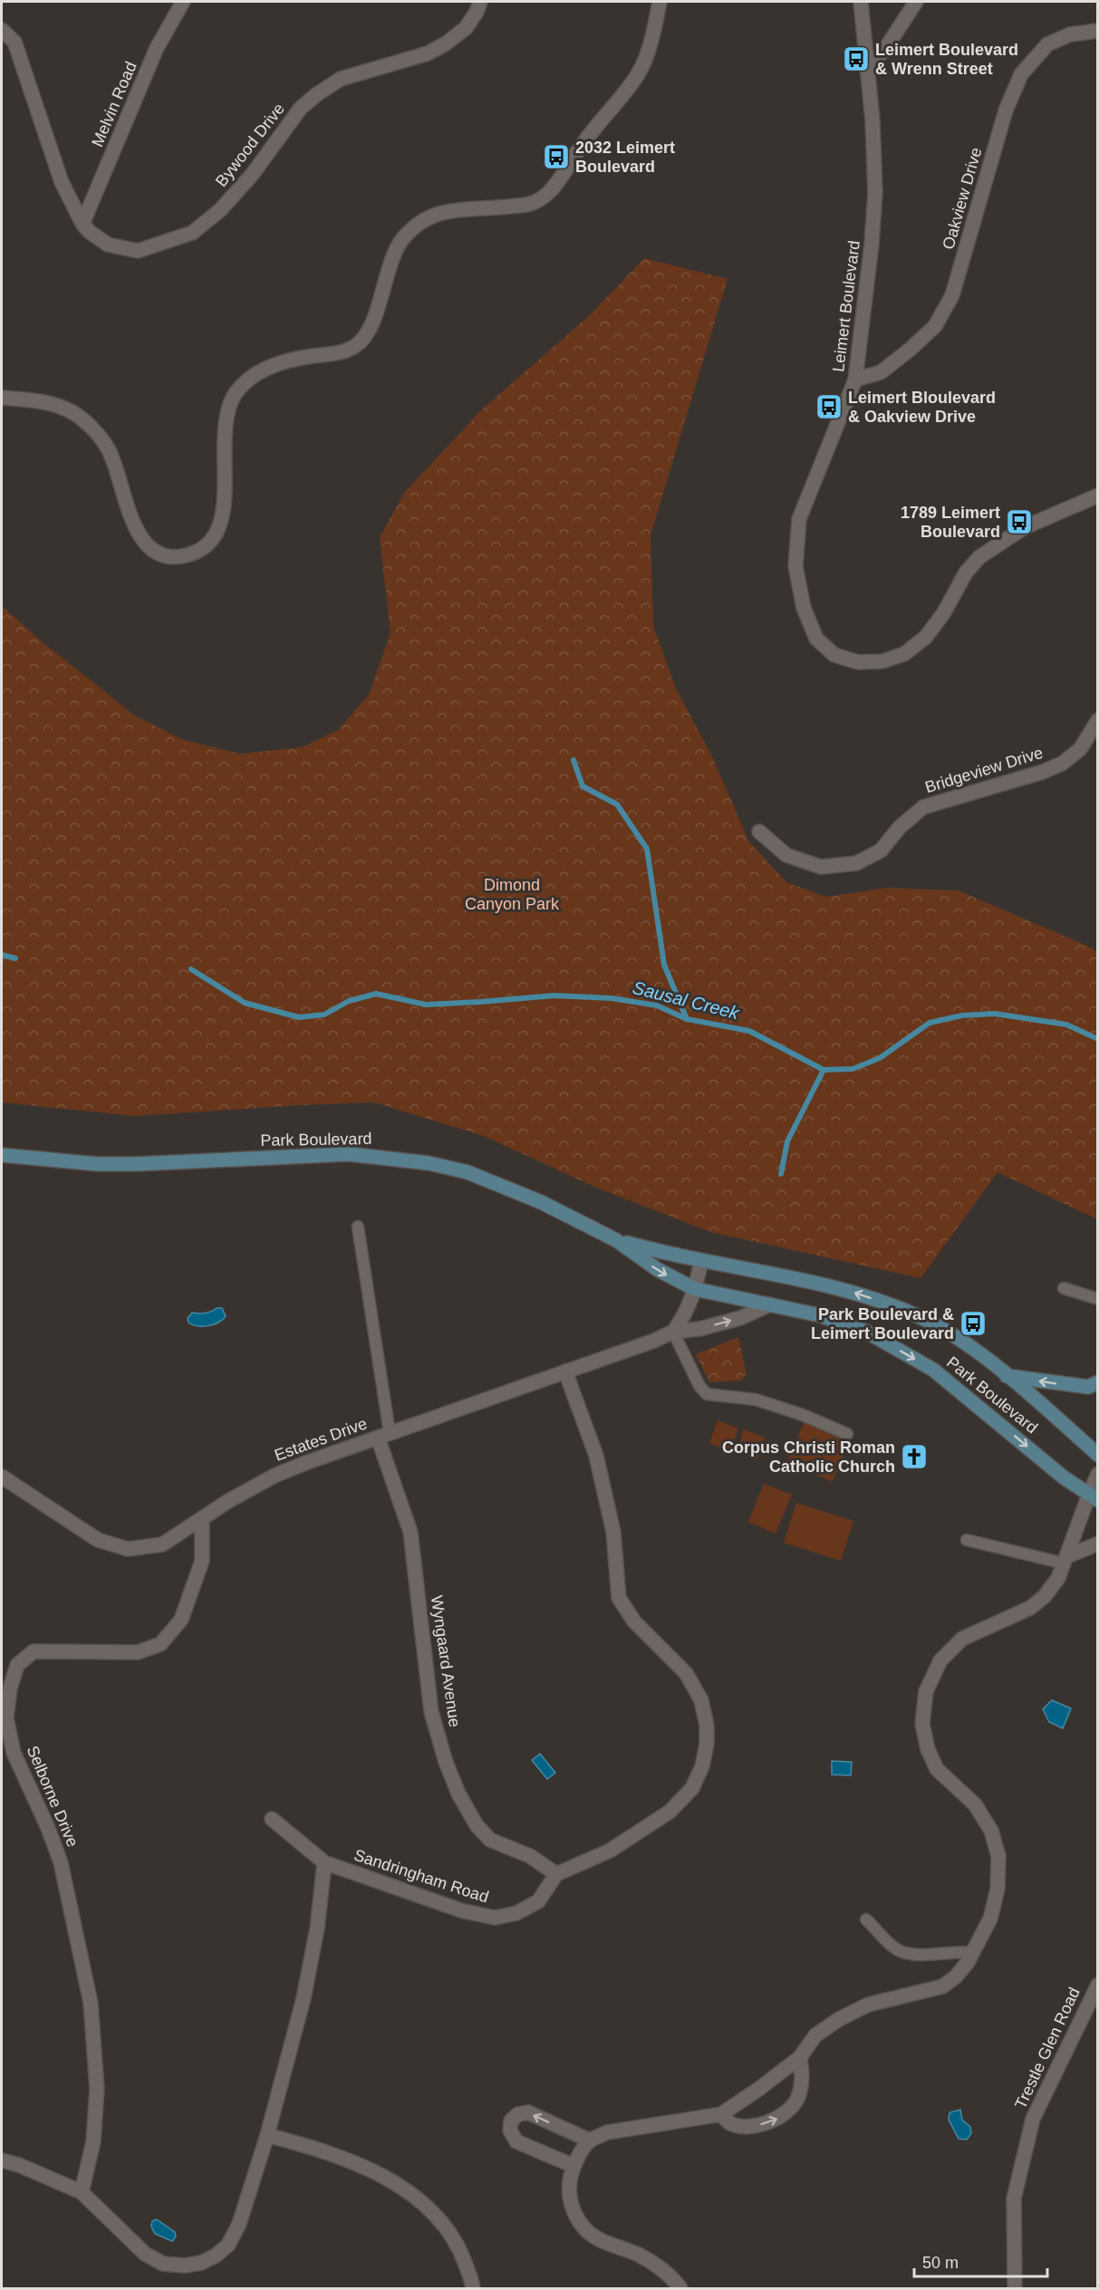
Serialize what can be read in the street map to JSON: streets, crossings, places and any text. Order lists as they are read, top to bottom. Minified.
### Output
{"streets":{"main road":["Park Boulevard"],"street":["Melvin Road","Bywood Drive","Oakview Drive","Leimert Boulevard","Bridgeview Drive","Estates Drive","Wyngaard Avenue","Selborne Drive","Sandringham Road","Trestle Glen Road"]},"crossings":[["Melvin Road","Bywood Drive"],["Oakview Drive","Leimert Boulevard"],["Park Boulevard","Estates Drive"],["Estates Drive","Wyngaard Avenue"],["Estates Drive","Selborne Drive"],["Wyngaard Avenue","Sandringham Road"]],"water":["Sausal Creek"],"parks":["Dimond Canyon Park"],"places":{"bus stop":["Leimert Boulevard & Wrenn Street","2032 Leimert Boulevard","Leimert Bloulevard & Oakview Drive","1789 Leimert Boulevard","Park Boulevard & Leimert Boulevard"],"church":["Corpus Christi Roman Catholic Church"]},"scale_bar":"50 m"}
